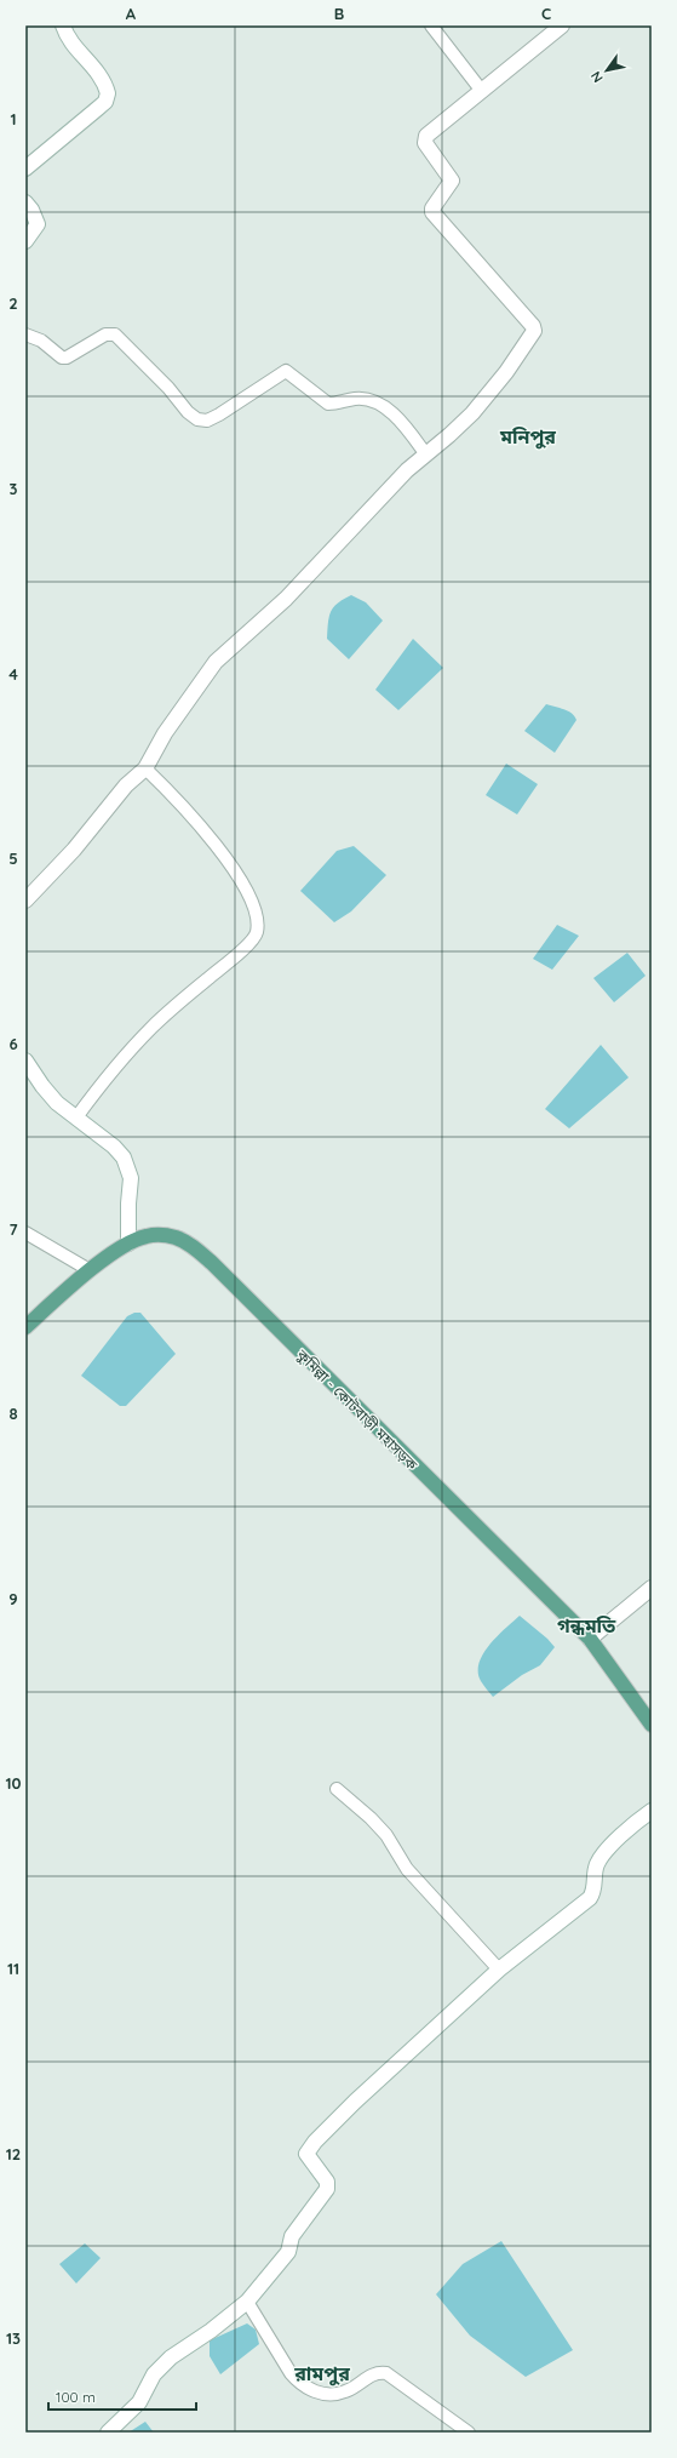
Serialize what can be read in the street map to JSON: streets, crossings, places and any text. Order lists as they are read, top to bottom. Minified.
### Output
{"streets":{"main road":["কুমিল্লা - কোটবাড়ী মহাসড়ক"]},"districts":["মনিপুর","গন্ধমতি","রামপুর"],"scale_bar":"100 m","north":"bottom left","grid":{"columns":["A","B","C"],"rows":["1","2","3","4","5","6","7","8","9","10","11","12","13"]}}
